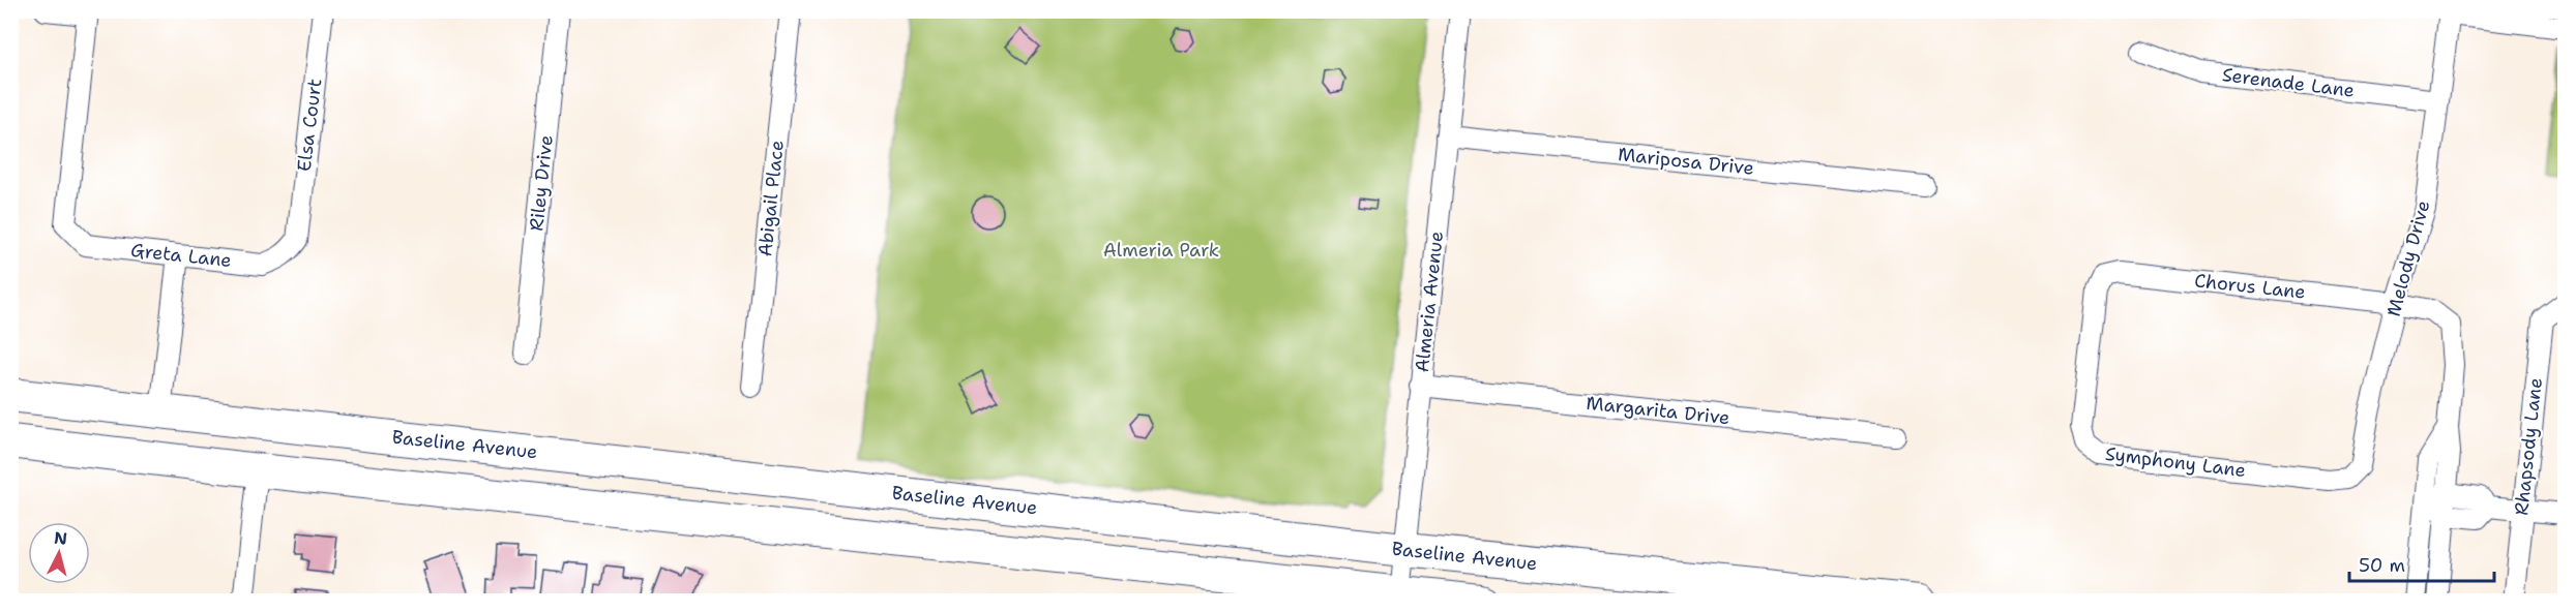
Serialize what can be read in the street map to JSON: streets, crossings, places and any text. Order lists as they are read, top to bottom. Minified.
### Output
{"streets":{"main road":["Baseline Avenue"],"street":["Serenade Lane","Elsa Court","Mariposa Drive","Riley Drive","Abigail Place","Greta Lane","Melody Drive","Chorus Lane","Almeria Avenue","Margarita Drive","Rhapsody Lane","Symphony Lane"]},"crossings":[["Serenade Lane","Melody Drive"],["Elsa Court","Greta Lane"],["Mariposa Drive","Almeria Avenue"],["Melody Drive","Chorus Lane"],["Melody Drive","Symphony Lane"],["Chorus Lane","Symphony Lane"],["Almeria Avenue","Margarita Drive"],["Almeria Avenue","Baseline Avenue"]],"parks":["Almeria Park"],"scale_bar":"50 m","north":"top"}
